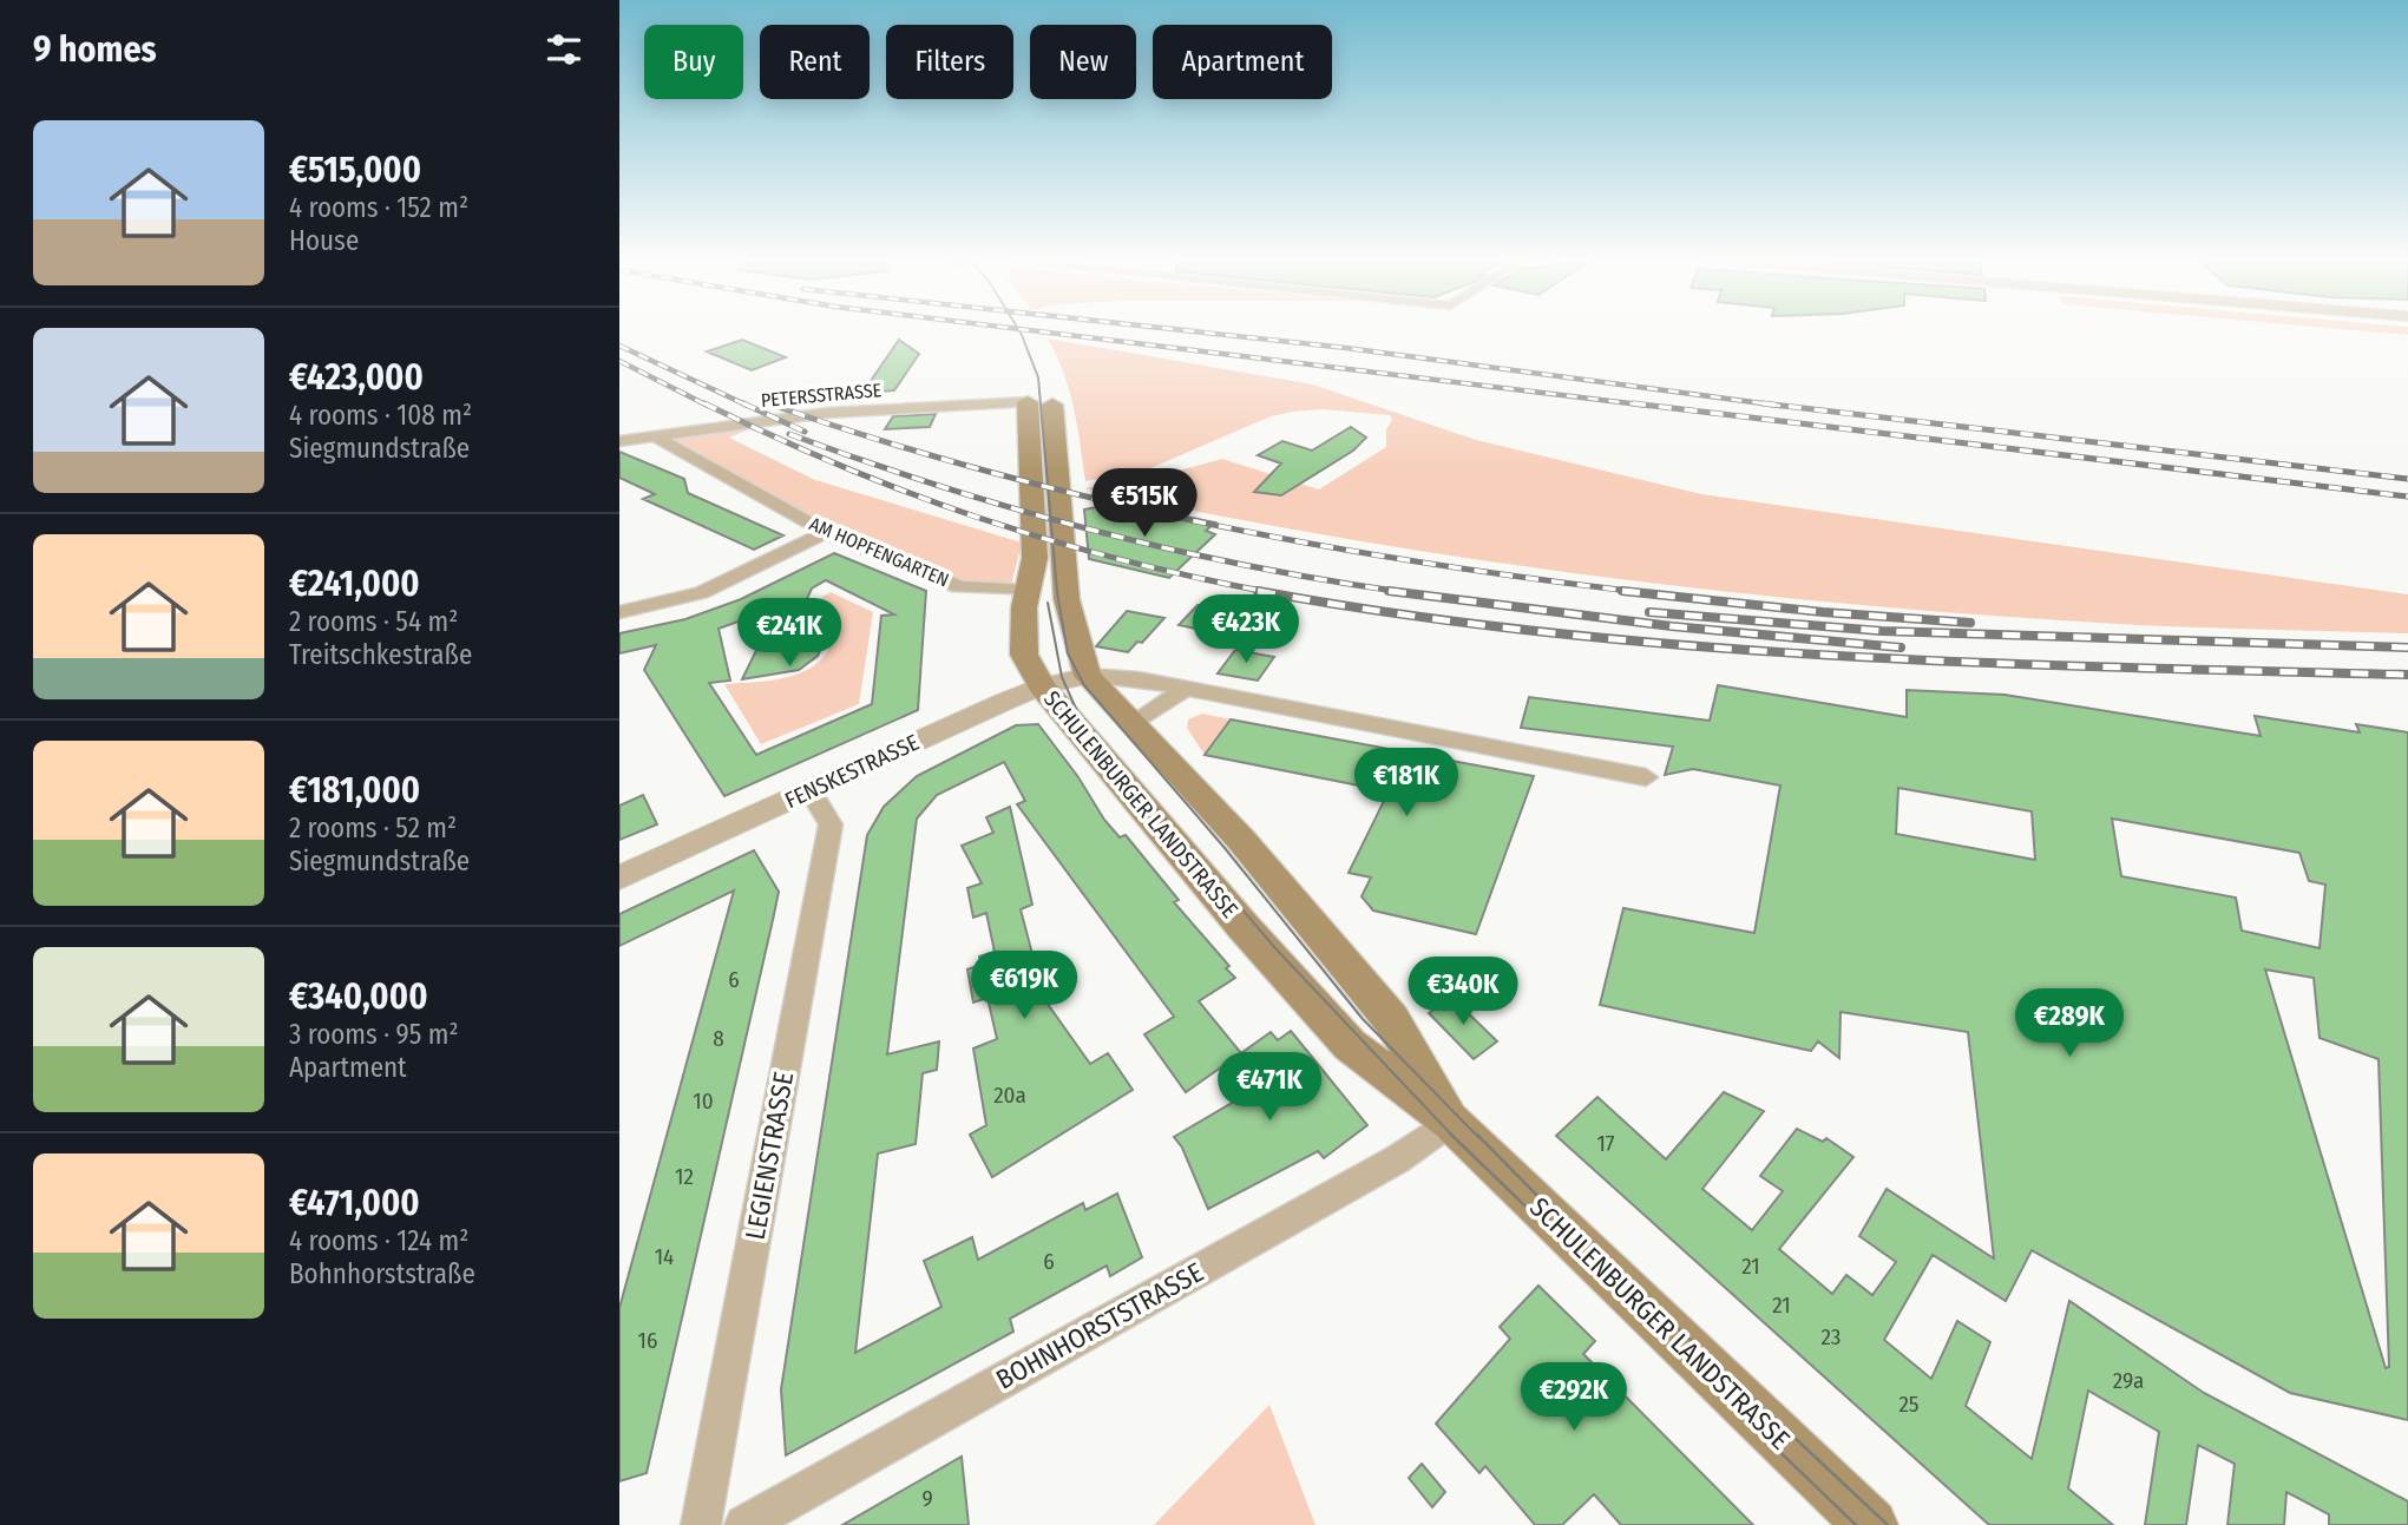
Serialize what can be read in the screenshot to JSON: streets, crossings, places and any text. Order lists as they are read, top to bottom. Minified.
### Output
{"streets":{"main road":["SCHULENBURGER LANDSTRASSE"],"street":["PETERSSTRASSE","AM HOPFENGARTEN","FENSKESTRASSE","LEGIENSTRASSE","BOHNHORSTSTRASSE"]},"crossings":[["PETERSSTRASSE","AM HOPFENGARTEN"],["PETERSSTRASSE","SCHULENBURGER LANDSTRASSE"],["AM HOPFENGARTEN","SCHULENBURGER LANDSTRASSE"],["FENSKESTRASSE","SCHULENBURGER LANDSTRASSE"],["FENSKESTRASSE","LEGIENSTRASSE"],["SCHULENBURGER LANDSTRASSE","BOHNHORSTSTRASSE"]],"house_numbers":["6","8","20a","10","17","12","14","6","21","21","23","16","29a","25","9"],"page":{"heading":"9 homes","chip":["Buy","Rent","Filters","New","Apartment"],"list":[{"name":"€515,000","note":"4 rooms · 152 m² · House"},{"name":"€423,000","note":"4 rooms · 108 m² · Siegmundstraße"},{"name":"€241,000","note":"2 rooms · 54 m² · Treitschkestraße"},{"name":"€181,000","note":"2 rooms · 52 m² · Siegmundstraße"},{"name":"€340,000","note":"3 rooms · 95 m² · Apartment"},{"name":"€471,000","note":"4 rooms · 124 m² · Bohnhorststraße"}],"price":["€515K","€423K","€241K","€181K","€619K","€340K","€289K","€471K","€292K"]}}
